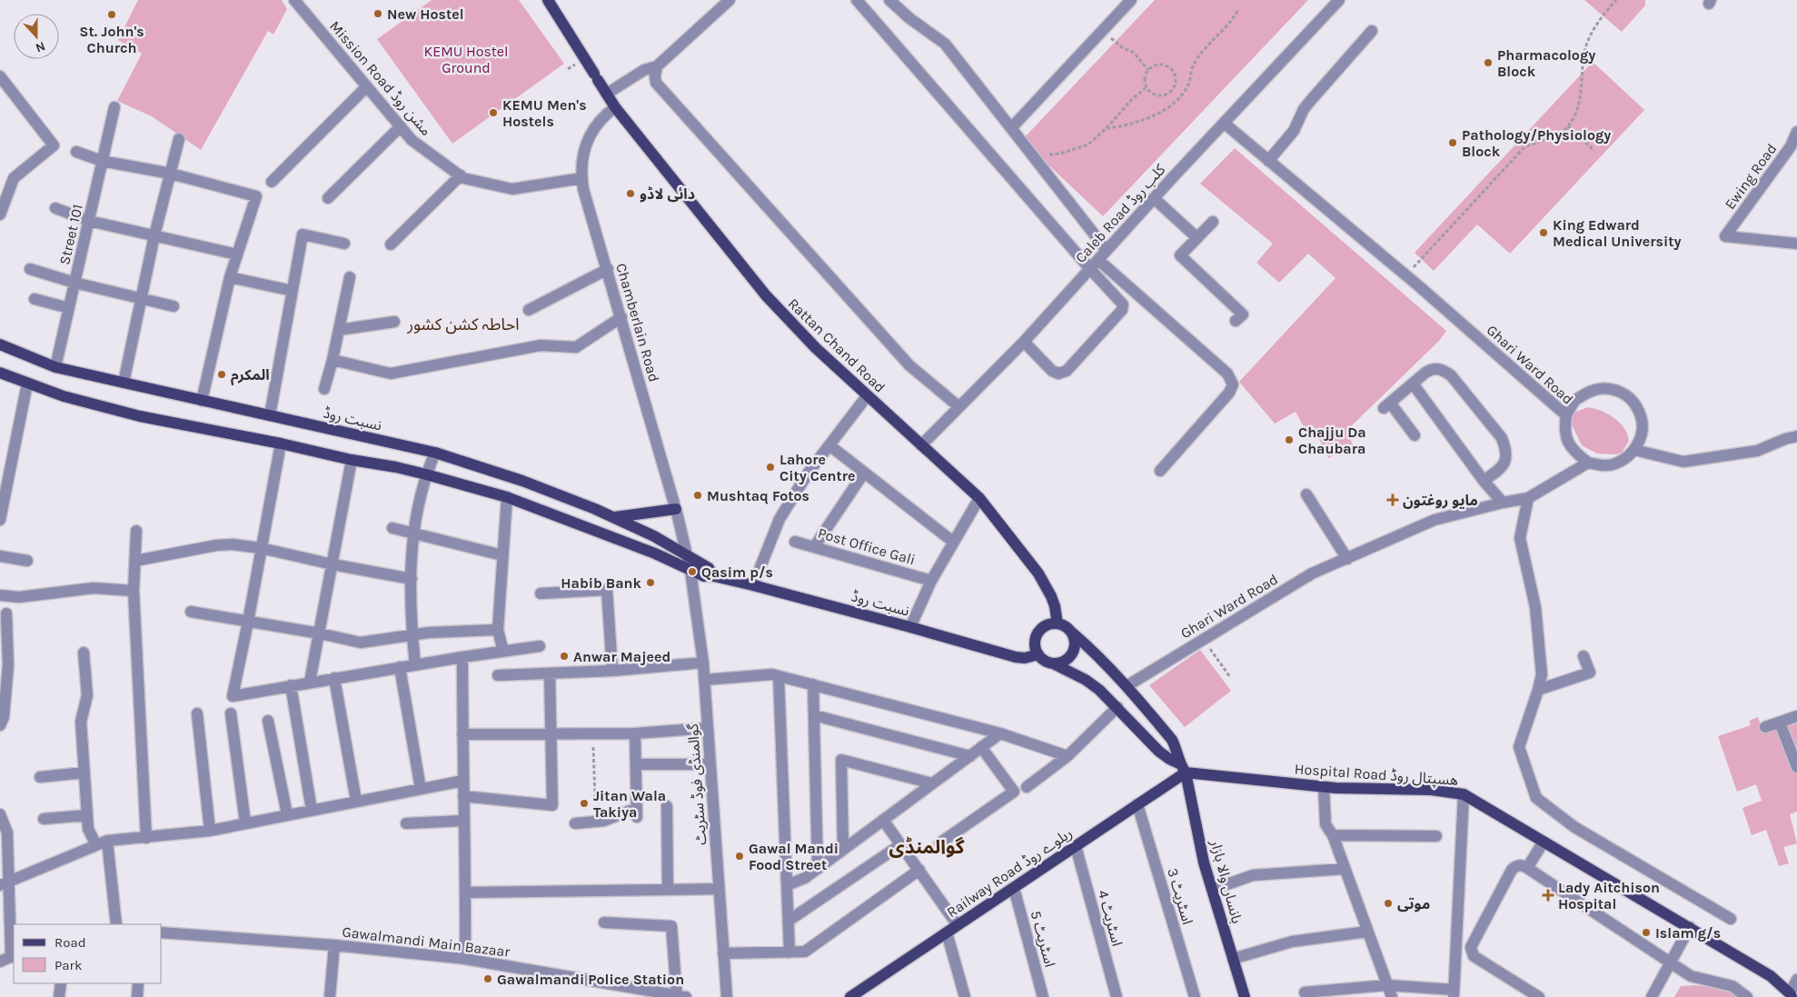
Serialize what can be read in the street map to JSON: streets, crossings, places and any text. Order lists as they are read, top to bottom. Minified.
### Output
{"streets":{"main road":["Rattan Chand Road","نسبت روڈ","Hospital Road ھسپتال روڈ","Railway Road ریلوے روڈ","بانساں والا بازار"],"street":["Mission Road مشن روڈ","Ewing Road","Caleb Road کلب روڈ","Street 101","Chamberlain Road","Ghari Ward Road","Post Office Gali","گوالمنڈی فوڈ سٹریٹ","اسٹریٹ 3","اسٹریٹ 4","اسٹریٹ 5","Gawalmandi Main Bazaar"]},"crossings":[["Mission Road مشن روڈ","Chamberlain Road"],["Caleb Road کلب روڈ","Rattan Chand Road"],["Caleb Road کلب روڈ","Ghari Ward Road"],["Street 101","نسبت روڈ"],["Chamberlain Road","Rattan Chand Road"],["Chamberlain Road","نسبت روڈ"],["Chamberlain Road","گوالمنڈی فوڈ سٹریٹ"],["Rattan Chand Road","نسبت روڈ"],["Rattan Chand Road","Hospital Road ھسپتال روڈ"],["نسبت روڈ","Hospital Road ھسپتال روڈ"],["نسبت روڈ","گوالمنڈی فوڈ سٹریٹ"],["Hospital Road ھسپتال روڈ","Railway Road ریلوے روڈ"],["Hospital Road ھسپتال روڈ","بانساں والا بازار"],["Railway Road ریلوے روڈ","بانساں والا بازار"],["Railway Road ریلوے روڈ","اسٹریٹ 3"],["Railway Road ریلوے روڈ","اسٹریٹ 4"],["Railway Road ریلوے روڈ","اسٹریٹ 5"]],"districts":["احاطہ کشن کشور","گوالمنڈی"],"parks":["KEMU Hostel Ground"],"places":{"other":["New Hostel","St. John's Church","Pharmacology Block","KEMU Men's Hostels","Pathology/Physiology Block","دائی لاڈو","King Edward Medical University","المکرم","Chajju Da Chaubara","Lahore City Centre","Mushtaq Fotos","Qasim p/s","Habib Bank","Anwar Majeed","Jitan Wala Takiya","Gawal Mandi Food Street","موتی","Islam g/s","Gawalmandi Police Station"],"health":["مایو روغتون","Lady Aitchison Hospital"]},"legend":["Road","Park"],"north":"bottom"}
